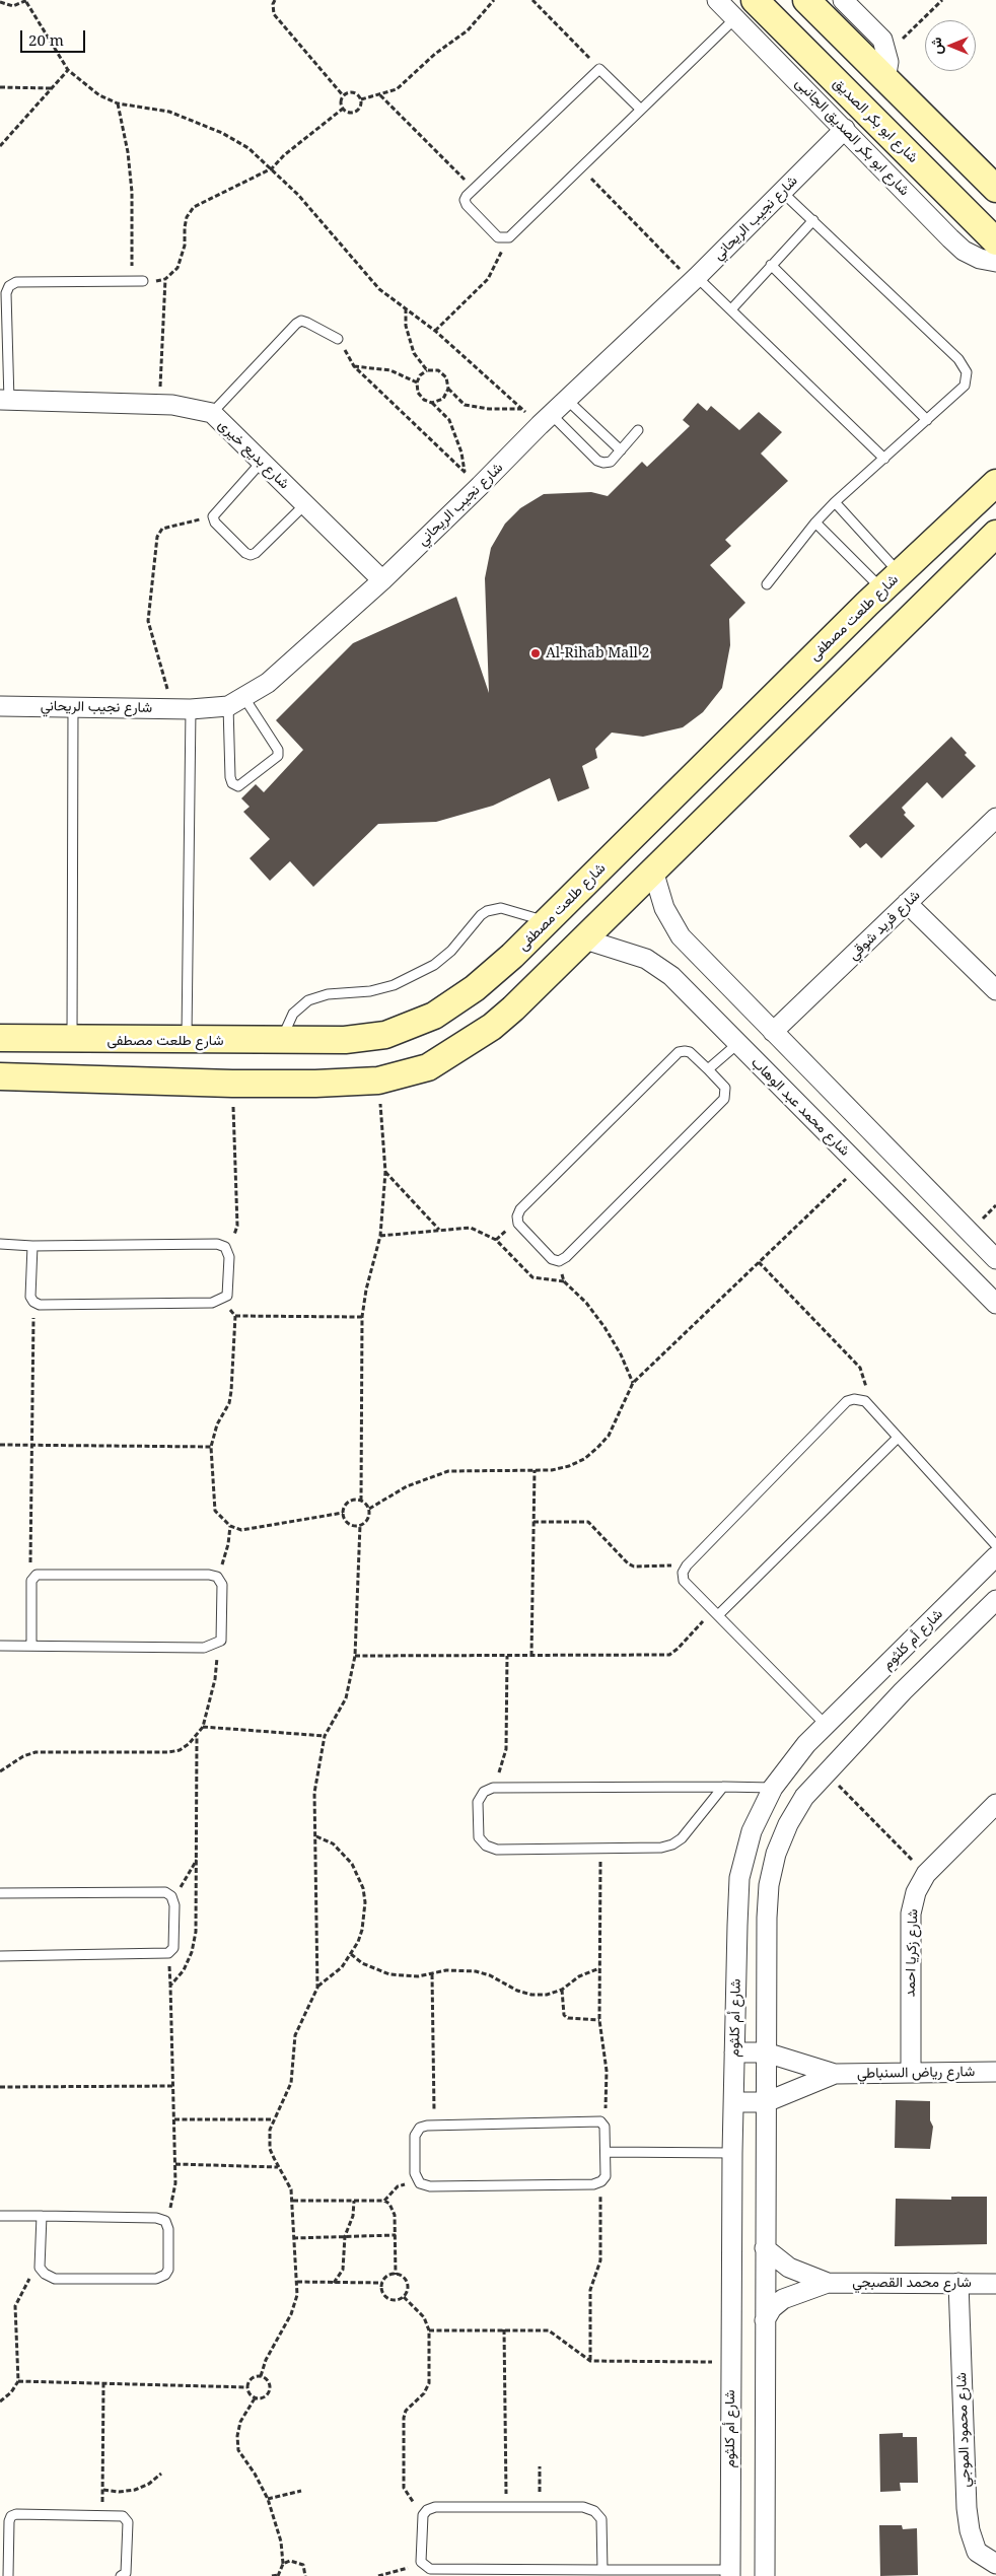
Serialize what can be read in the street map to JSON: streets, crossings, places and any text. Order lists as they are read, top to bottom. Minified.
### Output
{"streets":{"street":["شارع ابو بكر الصديق","شارع ابو بكر الصديق الجانبى","شارع نجيب الريحاني","شارع بديع خيرى","شارع طلعت مصطفى","شارع فريد شوقي","شارع محمد عبد الوهاب","شارع أم كلثوم","شارع زكريا احمد","شارع رياض السنباطي","شارع محمد القصبجي","شارع محمود الموجي"]},"crossings":[["شارع ابو بكر الصديق الجانبى","شارع نجيب الريحاني"],["شارع نجيب الريحاني","شارع بديع خيرى"],["شارع أم كلثوم","شارع رياض السنباطي"],["شارع زكريا احمد","شارع رياض السنباطي"],["شارع محمد القصبجي","شارع محمود الموجي"]],"places":["Al-Rihab Mall 2"],"scale_bar":"20 m","north":"left"}
